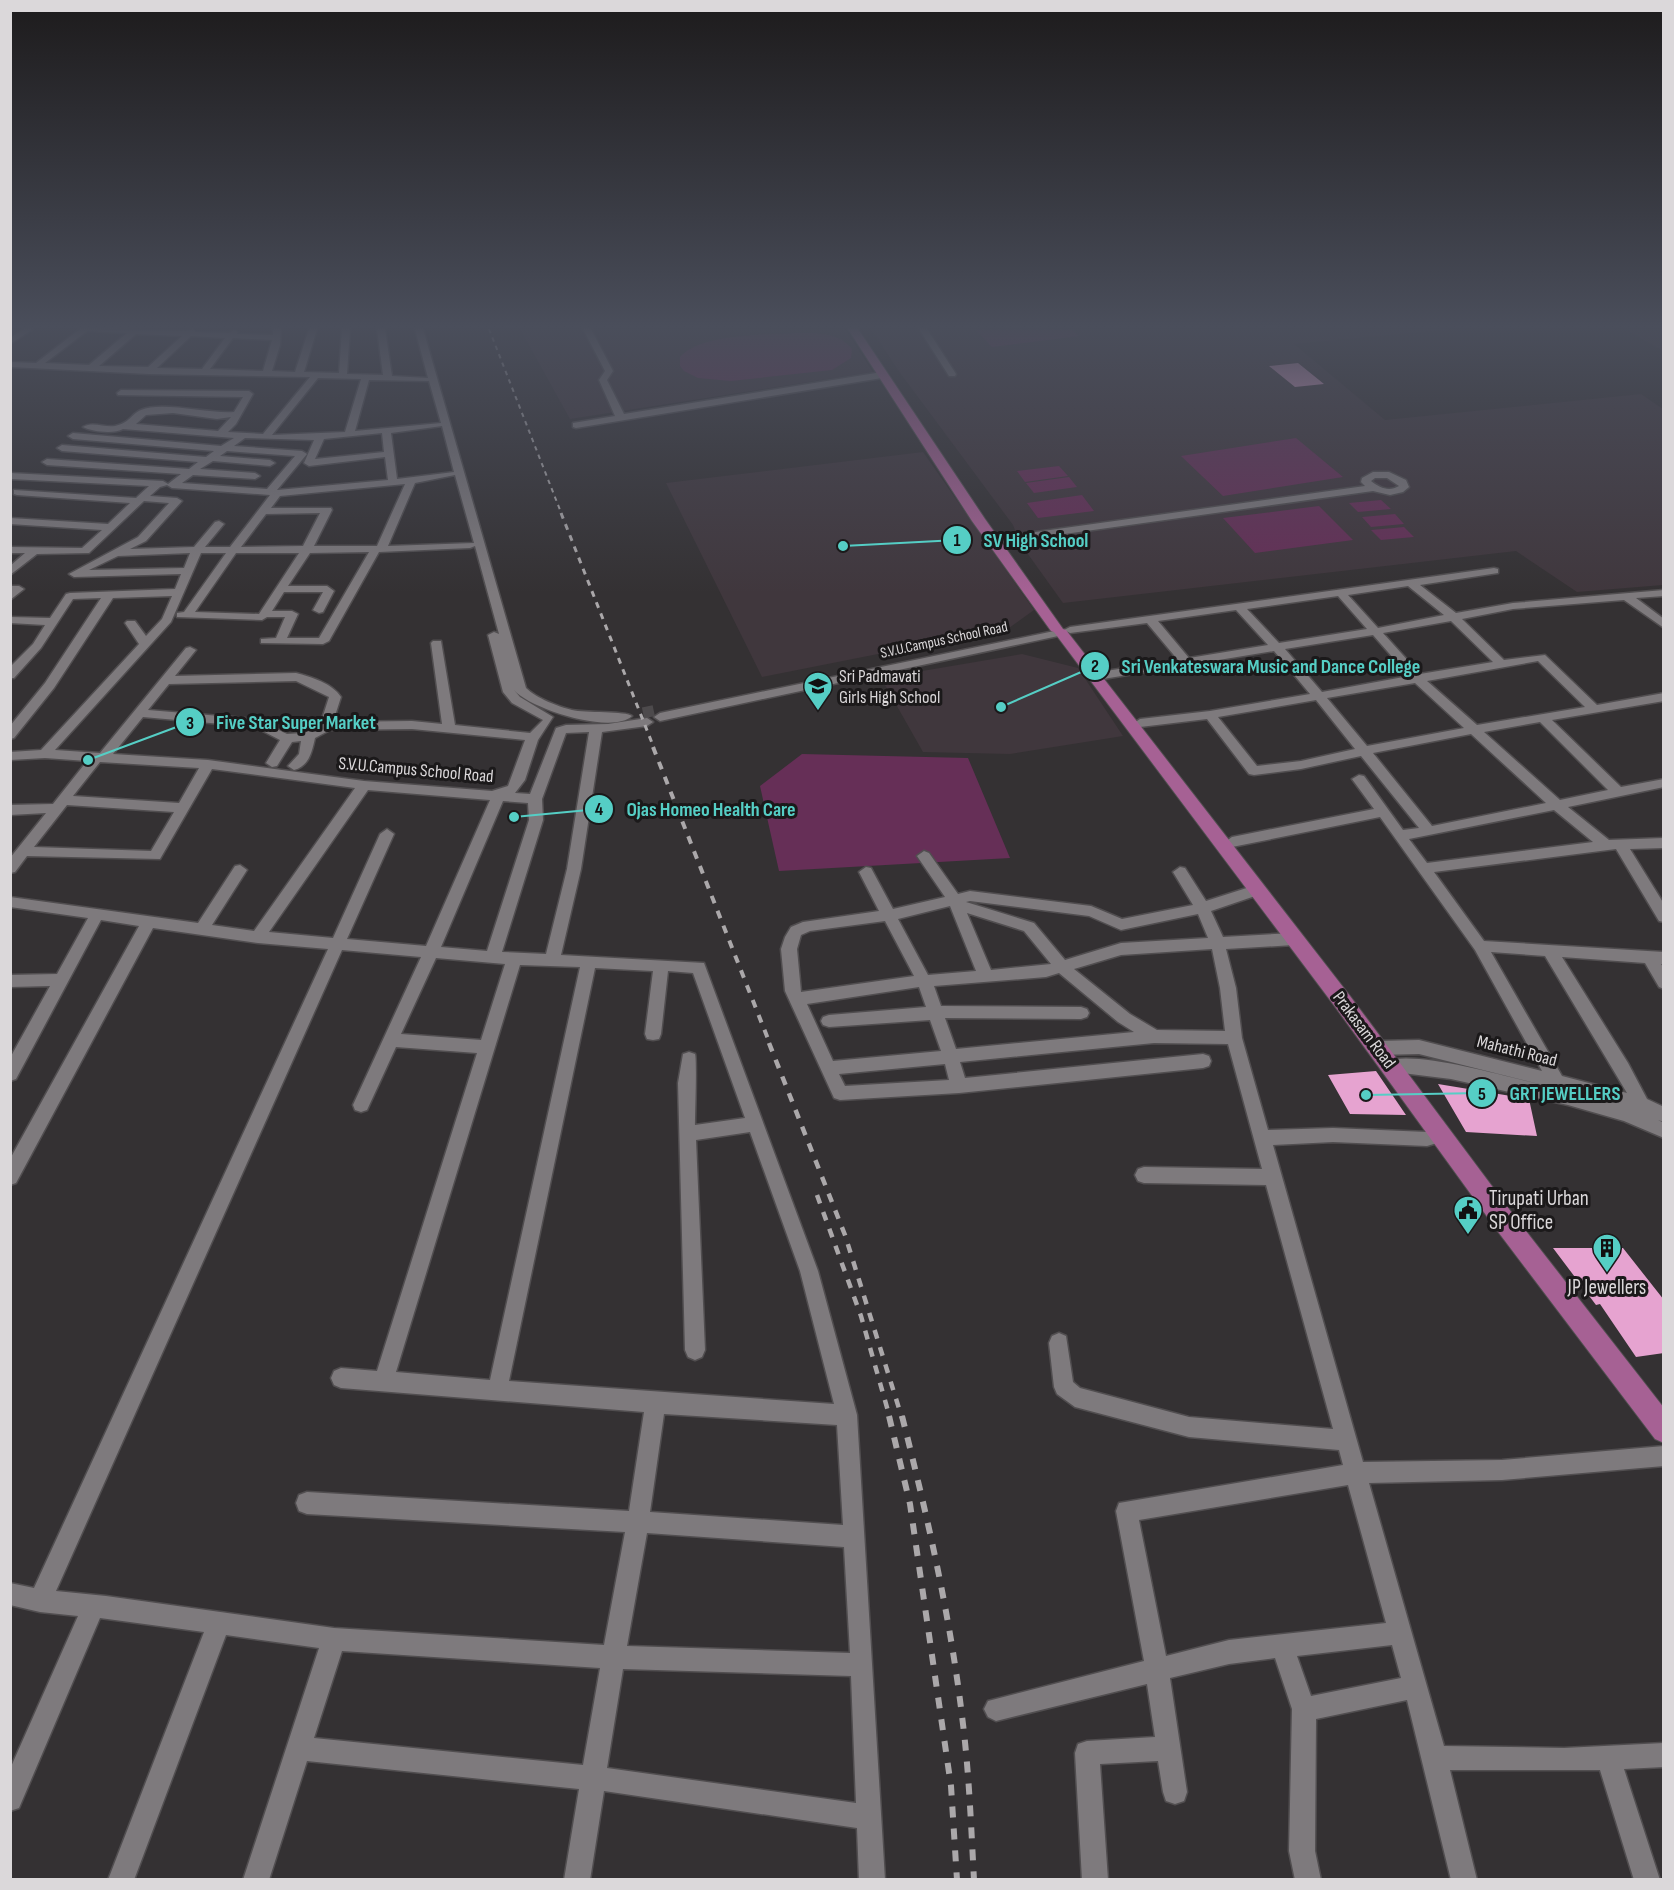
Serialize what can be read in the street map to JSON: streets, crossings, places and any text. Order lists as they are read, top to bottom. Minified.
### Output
{"streets":{"main road":["Prakasam Road"],"street":["S.V.U.Campus School Road","Mahathi Road"]},"crossings":[["S.V.U.Campus School Road","Prakasam Road"],["Prakasam Road","Mahathi Road"]],"places":{"other":["SV High School","Sri Venkateswara Music and Dance College","Five Star Super Market","Ojas Homeo Health Care","GRT JEWELLERS"],"school or university":["Sri Padmavati Girls High School"],"public building":["Tirupati Urban SP Office"],"building":["JP Jewellers"]}}
